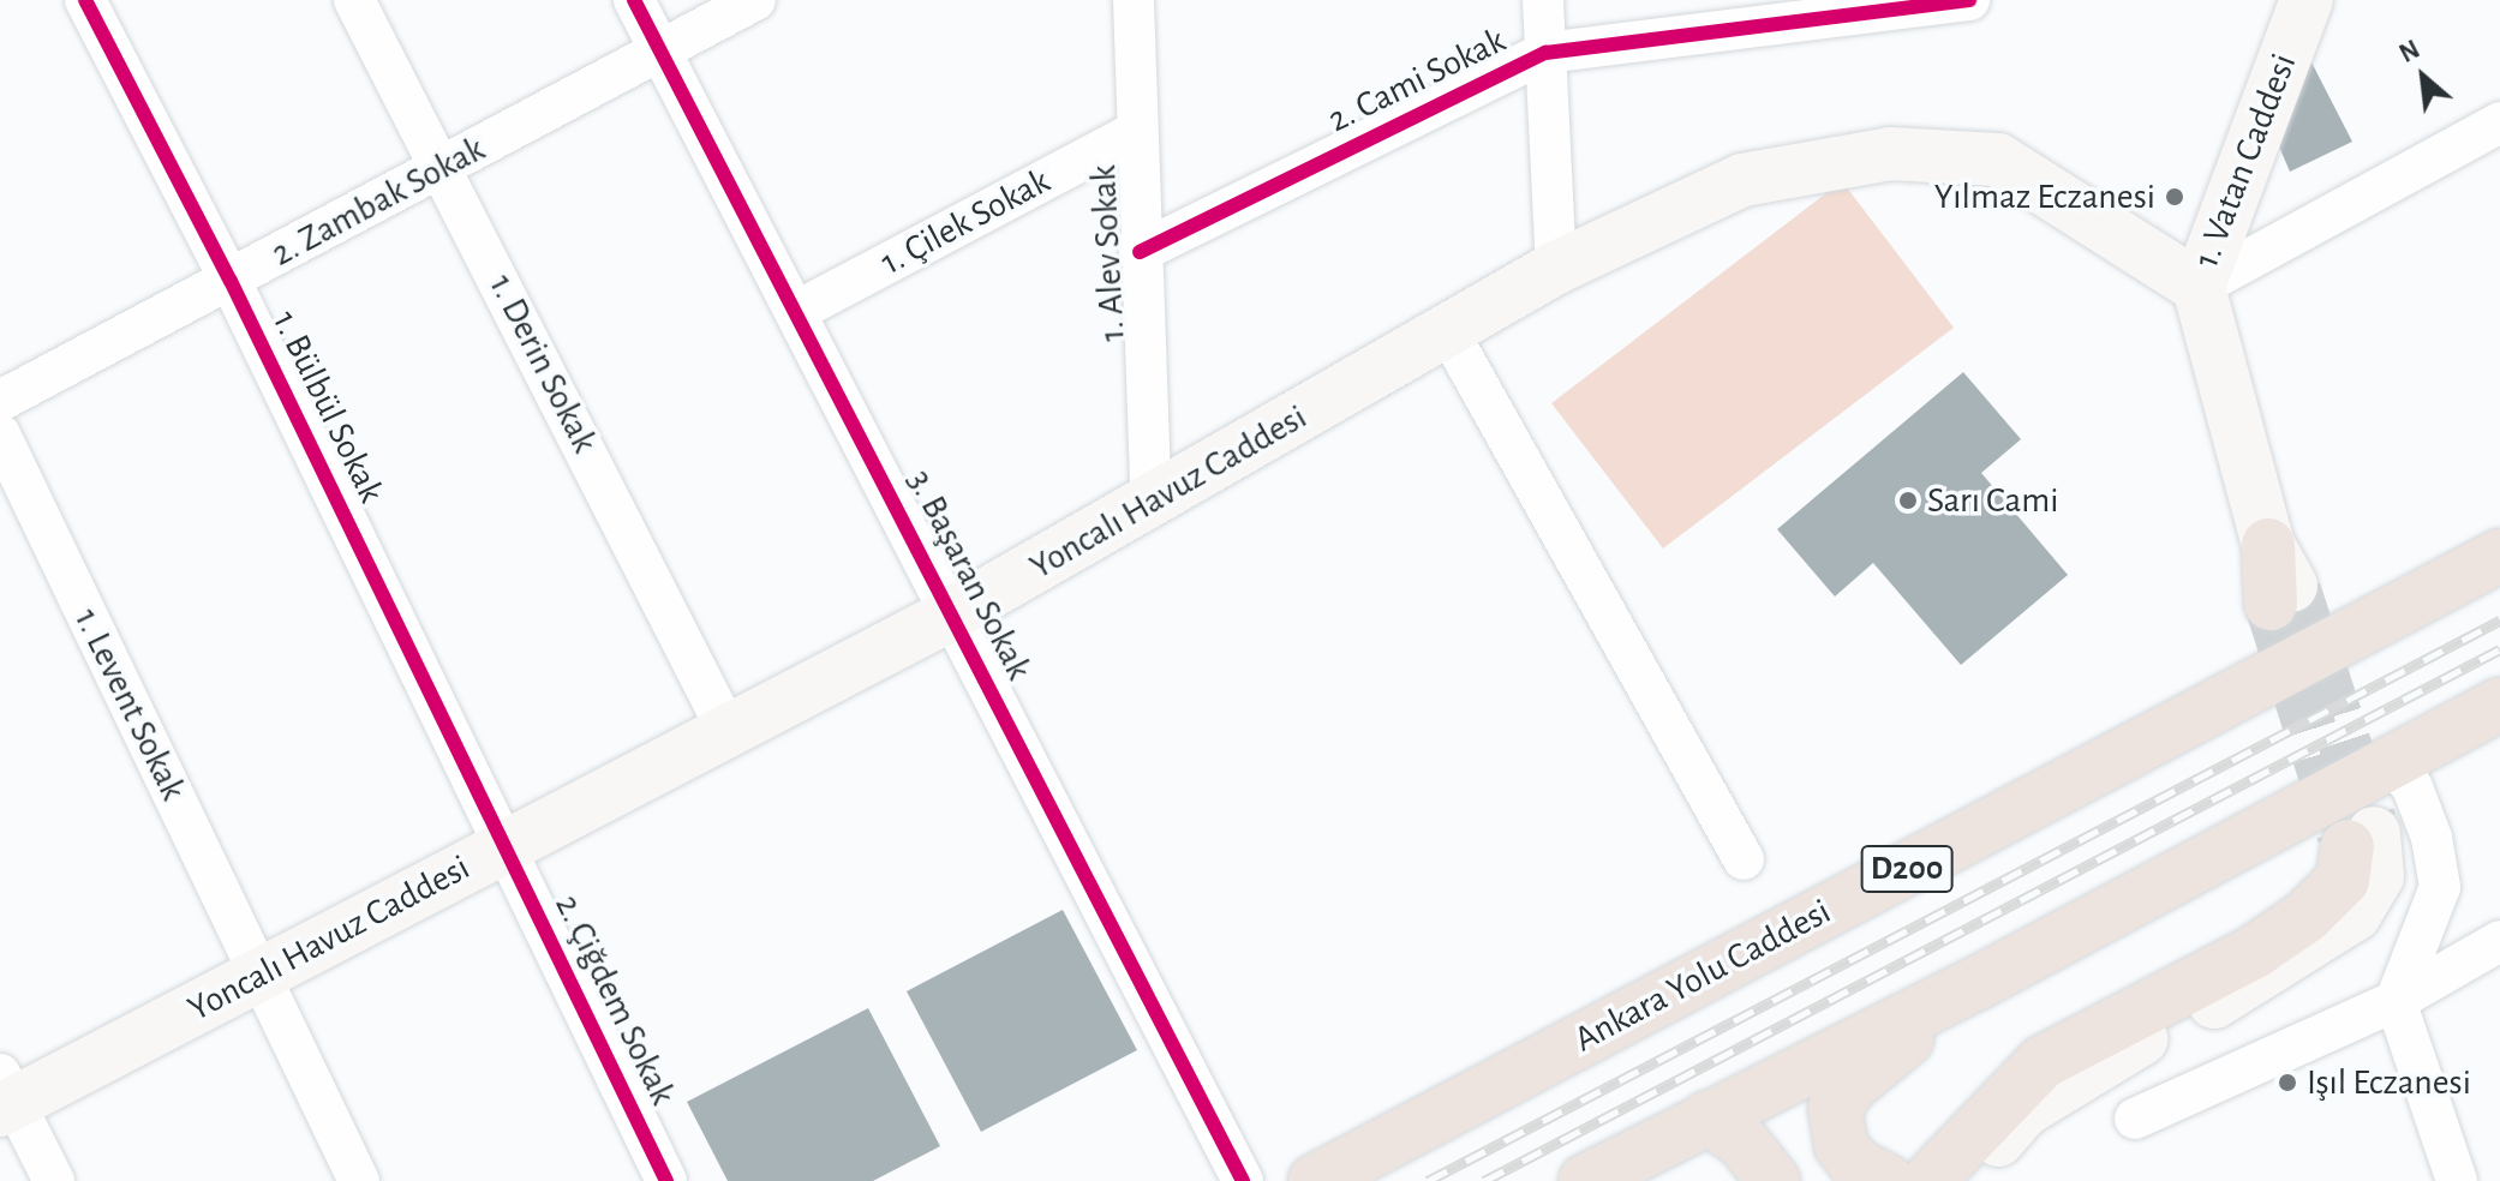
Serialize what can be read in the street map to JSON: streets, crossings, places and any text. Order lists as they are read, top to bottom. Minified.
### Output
{"streets":{"highway":["D200","Ankara Yolu Caddesi"],"main road":["1. Vatan Caddesi","Yoncalı Havuz Caddesi"],"street":["2. Cami Sokak","2. Zambak Sokak","1. Çilek Sokak","1. Alev Sokak","1. Derin Sokak","1. Bülbül Sokak","3. Başaran Sokak","1. Levent Sokak","2. Çiğdem Sokak"]},"crossings":[["2. Cami Sokak","1. Alev Sokak"],["1. Vatan Caddesi","Yoncalı Havuz Caddesi"],["2. Zambak Sokak","1. Derin Sokak"],["2. Zambak Sokak","1. Bülbül Sokak"],["2. Zambak Sokak","3. Başaran Sokak"],["1. Çilek Sokak","1. Alev Sokak"],["1. Çilek Sokak","3. Başaran Sokak"],["1. Alev Sokak","Yoncalı Havuz Caddesi"],["1. Derin Sokak","Yoncalı Havuz Caddesi"],["1. Bülbül Sokak","Yoncalı Havuz Caddesi"],["1. Bülbül Sokak","2. Çiğdem Sokak"],["Yoncalı Havuz Caddesi","3. Başaran Sokak"],["Yoncalı Havuz Caddesi","1. Levent Sokak"],["Yoncalı Havuz Caddesi","2. Çiğdem Sokak"]],"places":["Yılmaz Eczanesi","Sarı Cami","Işıl Eczanesi"],"north":"top left"}
